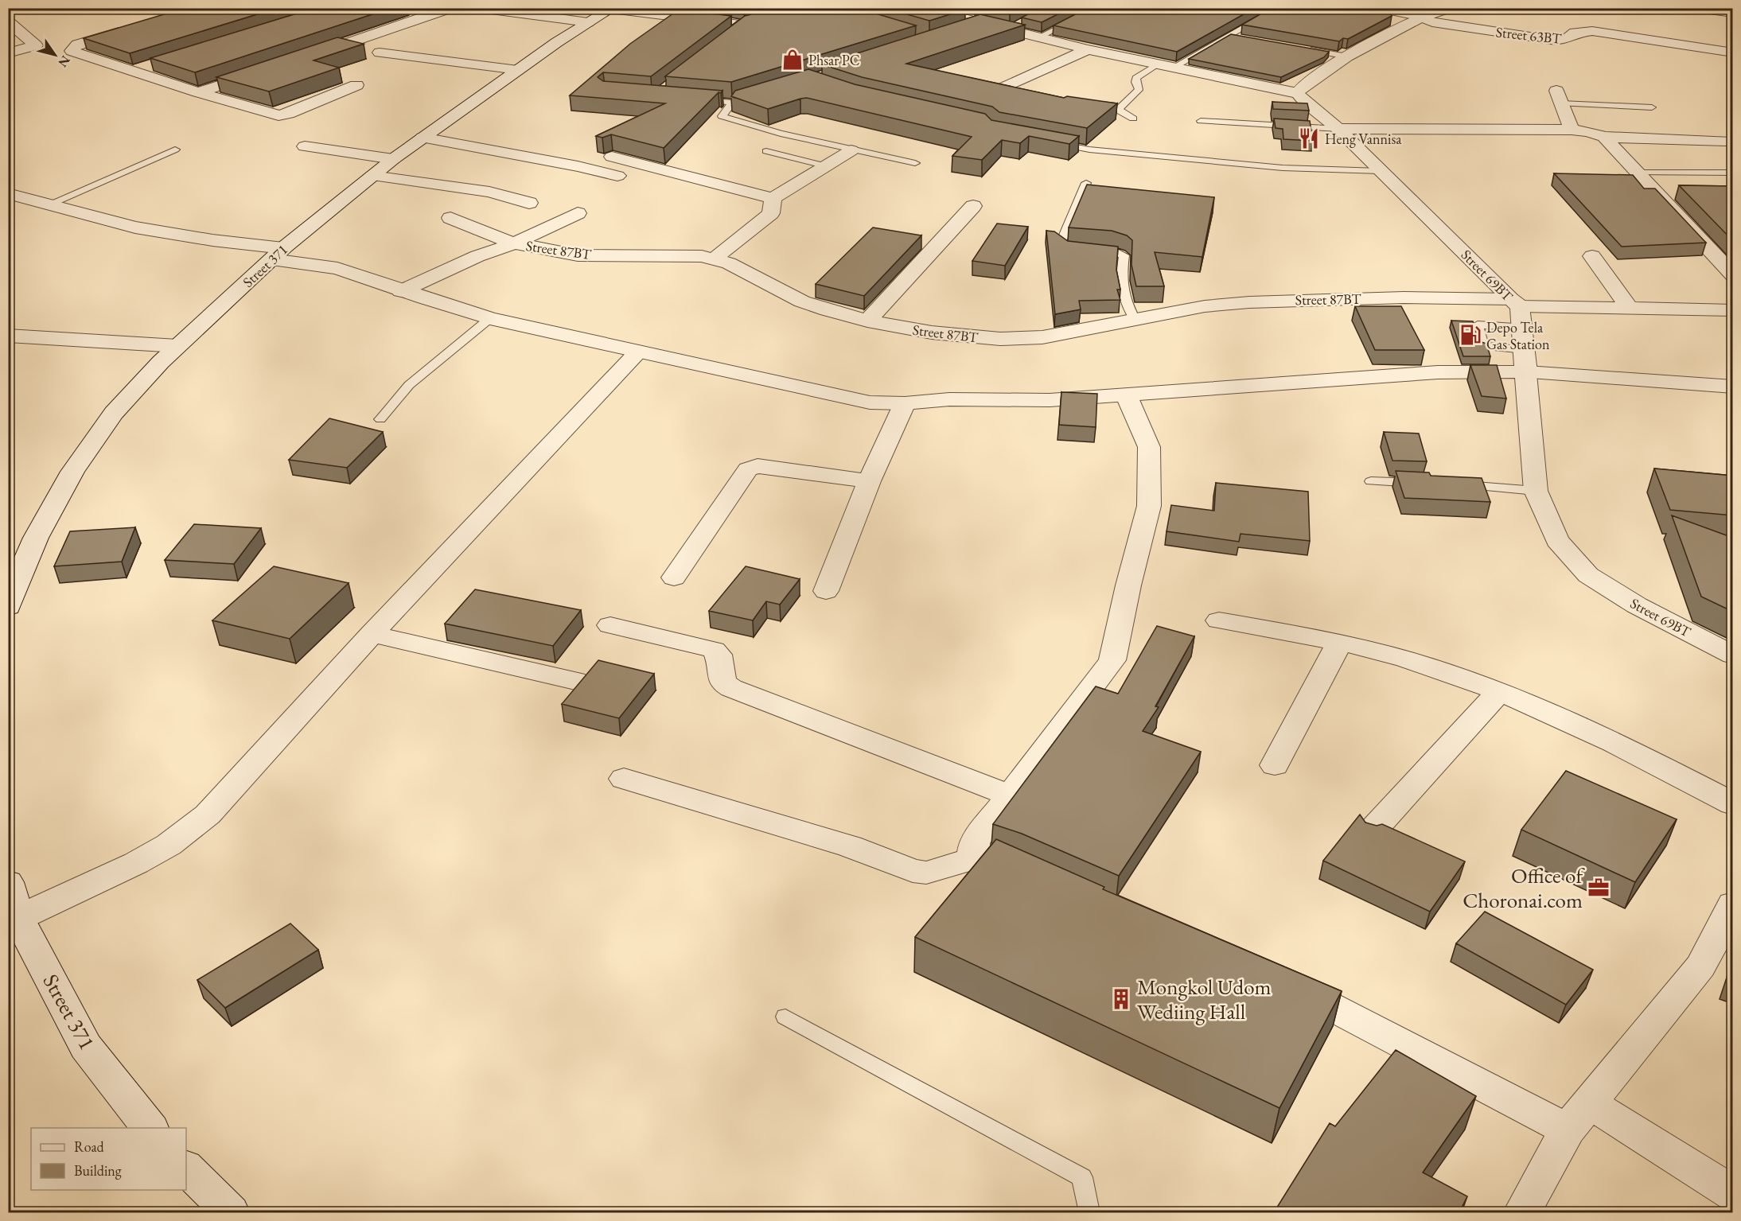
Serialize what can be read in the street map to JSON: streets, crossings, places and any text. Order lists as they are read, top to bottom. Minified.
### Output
{"streets":{"street":["Street 63BT","Street 87BT","Street 371","Street 69BT"]},"crossings":[["Street 87BT","Street 69BT"]],"places":{"shop":["Phsar PC"],"restaurant":["Heng Vannisa"],"fuel station":["Depo Tela Gas Station"],"office":["Office of Choronai.com"],"building":["Mongkol Udom Wediing Hall"]},"legend":["Road","Building"],"north":"bottom right"}
